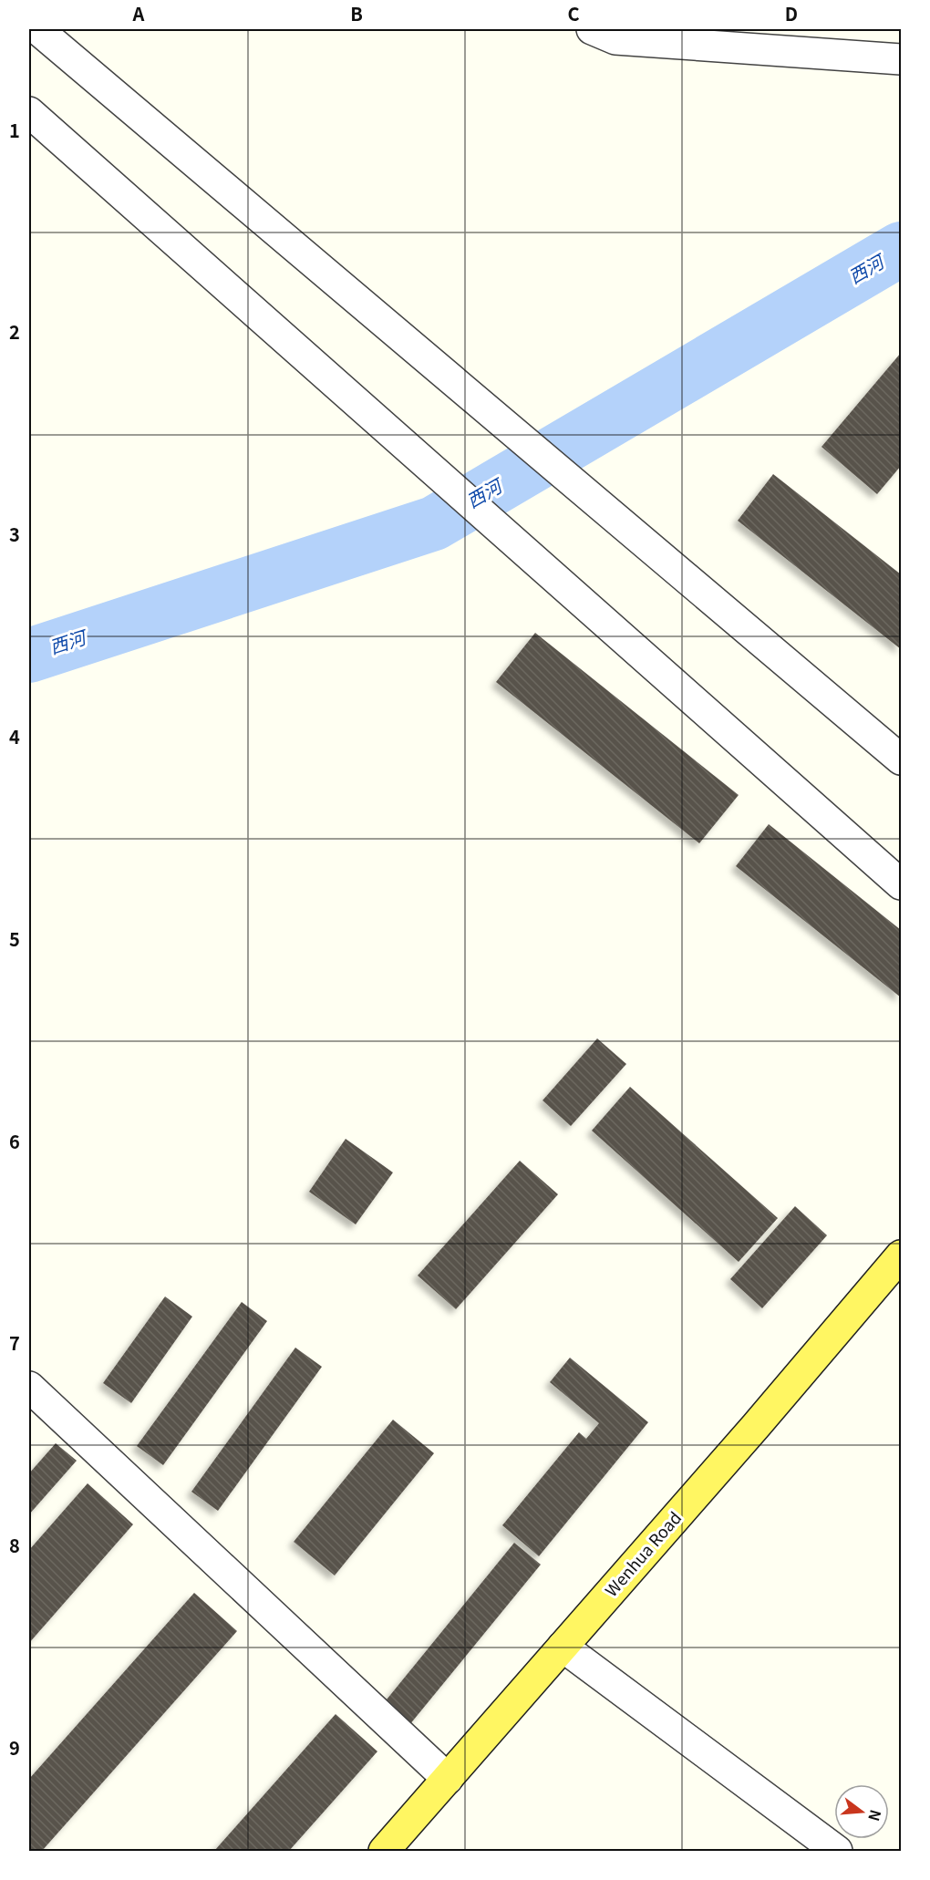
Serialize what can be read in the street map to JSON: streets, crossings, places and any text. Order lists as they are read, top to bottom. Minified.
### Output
{"streets":{"main road":["Wenhua Road"]},"water":["西河"],"north":"right","grid":{"columns":["A","B","C","D"],"rows":["1","2","3","4","5","6","7","8","9"]}}
